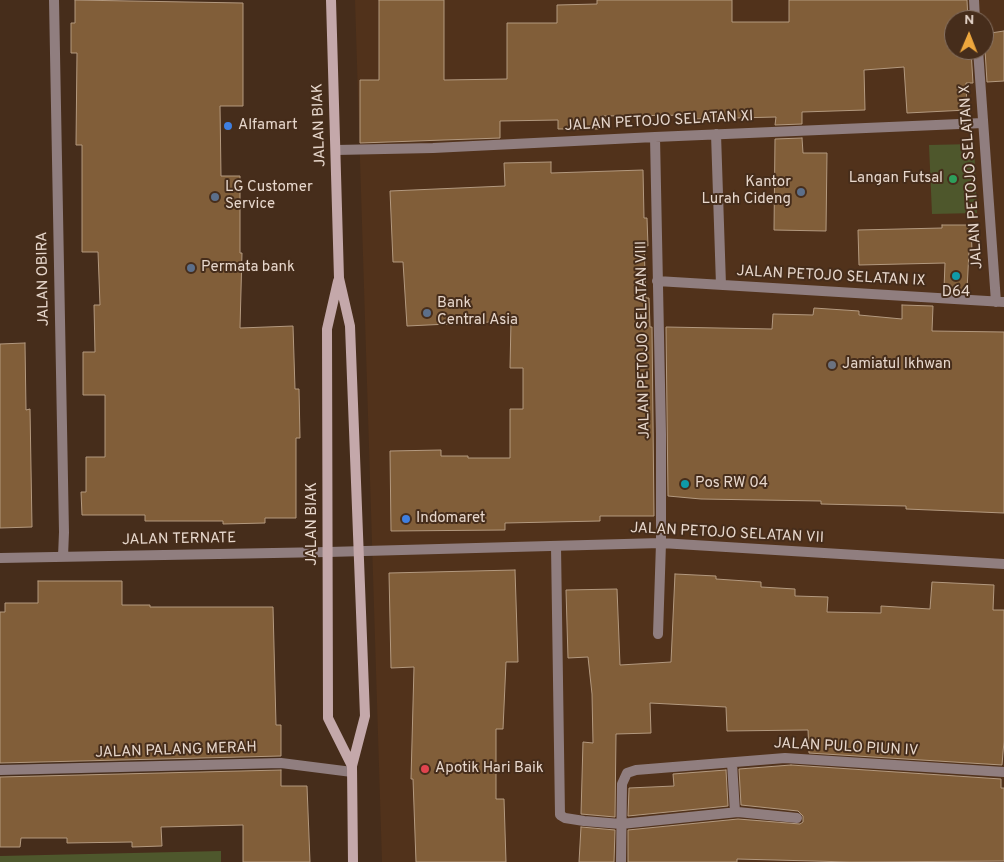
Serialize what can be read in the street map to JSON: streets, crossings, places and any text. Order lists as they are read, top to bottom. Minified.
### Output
{"streets":{"main road":["JALAN BIAK"],"street":["JALAN PETOJO SELATAN XI","JALAN PETOJO SELATAN X","JALAN PETOJO SELATAN IX","JALAN OBIRA","JALAN PETOJO SELATAN VIII","JALAN PETOJO SELATAN VII","JALAN TERNATE","JALAN PULO PIUN IV","JALAN PALANG MERAH"]},"crossings":[["JALAN PETOJO SELATAN XI","JALAN BIAK"],["JALAN PETOJO SELATAN XI","JALAN PETOJO SELATAN X"],["JALAN PETOJO SELATAN XI","JALAN PETOJO SELATAN VIII"],["JALAN BIAK","JALAN PETOJO SELATAN VII"],["JALAN BIAK","JALAN TERNATE"],["JALAN BIAK","JALAN PALANG MERAH"],["JALAN PETOJO SELATAN X","JALAN PETOJO SELATAN IX"],["JALAN PETOJO SELATAN IX","JALAN PETOJO SELATAN VIII"],["JALAN OBIRA","JALAN TERNATE"],["JALAN PETOJO SELATAN VIII","JALAN PETOJO SELATAN VII"],["JALAN PETOJO SELATAN VII","JALAN TERNATE"]],"places":["Alfamart","Langan Futsal","Kantor Lurah Cideng","LG Customer Service","Permata bank","D64","Bank Central Asia","Jamiatul Ikhwan","Pos RW 04","Indomaret","Apotik Hari Baik"],"north":"top"}
